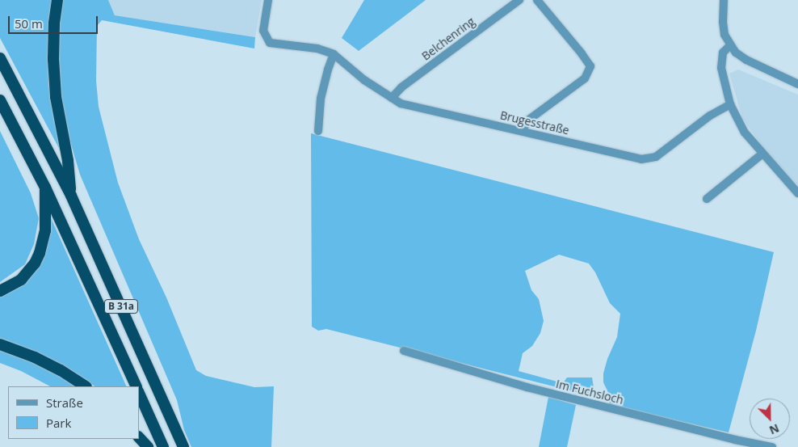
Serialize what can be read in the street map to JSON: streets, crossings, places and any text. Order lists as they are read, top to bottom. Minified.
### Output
{"streets":{"highway":["B 31a"],"street":["Belchenring","Brugesstraße","Im Fuchsloch"]},"crossings":[["Belchenring","Brugesstraße"]],"legend":["Straße","Park"],"scale_bar":"50 m","north":"bottom right"}
